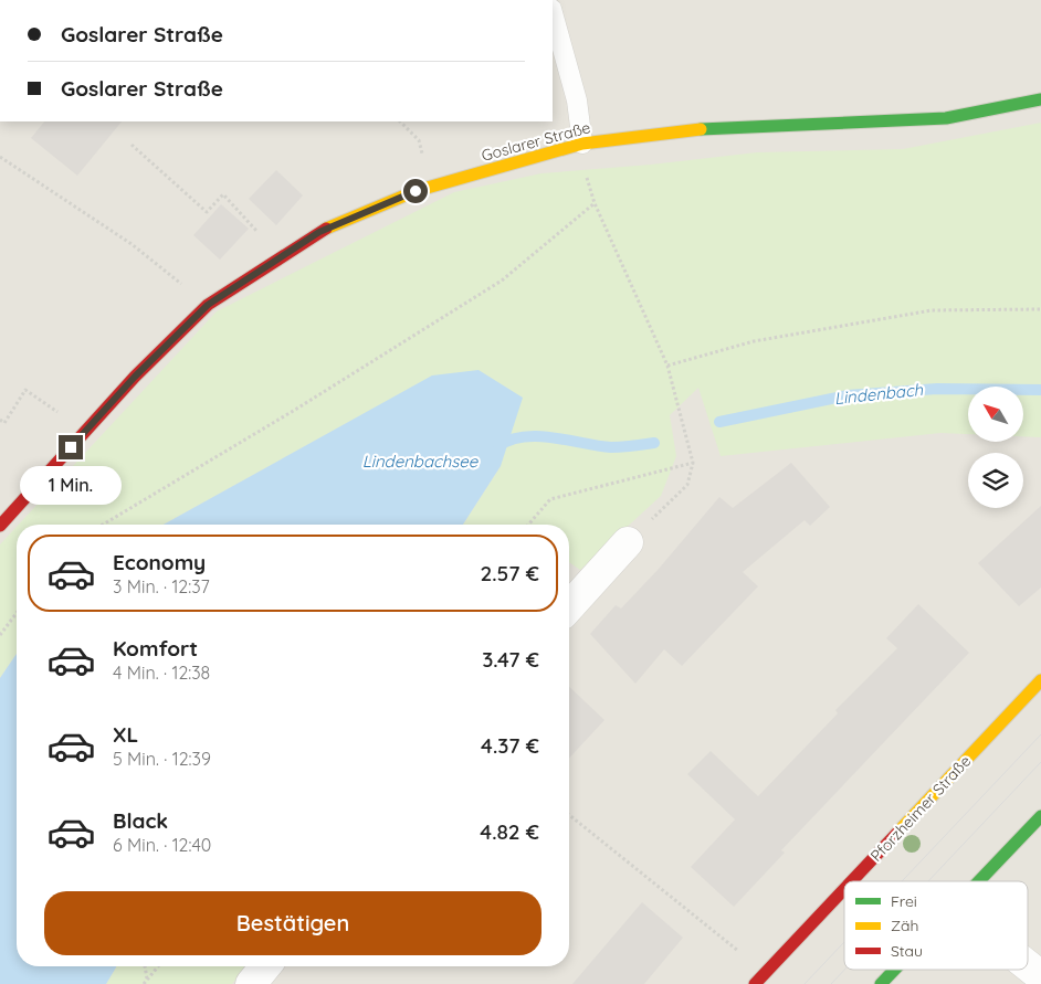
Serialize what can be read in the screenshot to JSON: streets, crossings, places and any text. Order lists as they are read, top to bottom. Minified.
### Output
{"streets":{"street":["Goslarer Straße","Pforzheimer Straße"]},"water":["Lindenbach","Lindenbachsee"],"legend":["Frei","Zäh","Stau"],"north":"top left","page":{"banner":["Goslarer Straße","Goslarer Straße"],"bubble":"1 Min.","list":[{"name":"Economy","note":"3 Min. · 12:37","value":"2.57 €"},{"name":"Komfort","note":"4 Min. · 12:38","value":"3.47 €"},{"name":"XL","note":"5 Min. · 12:39","value":"4.37 €"},{"name":"Black","note":"6 Min. · 12:40","value":"4.82 €"}],"buttons":"Bestätigen"}}
